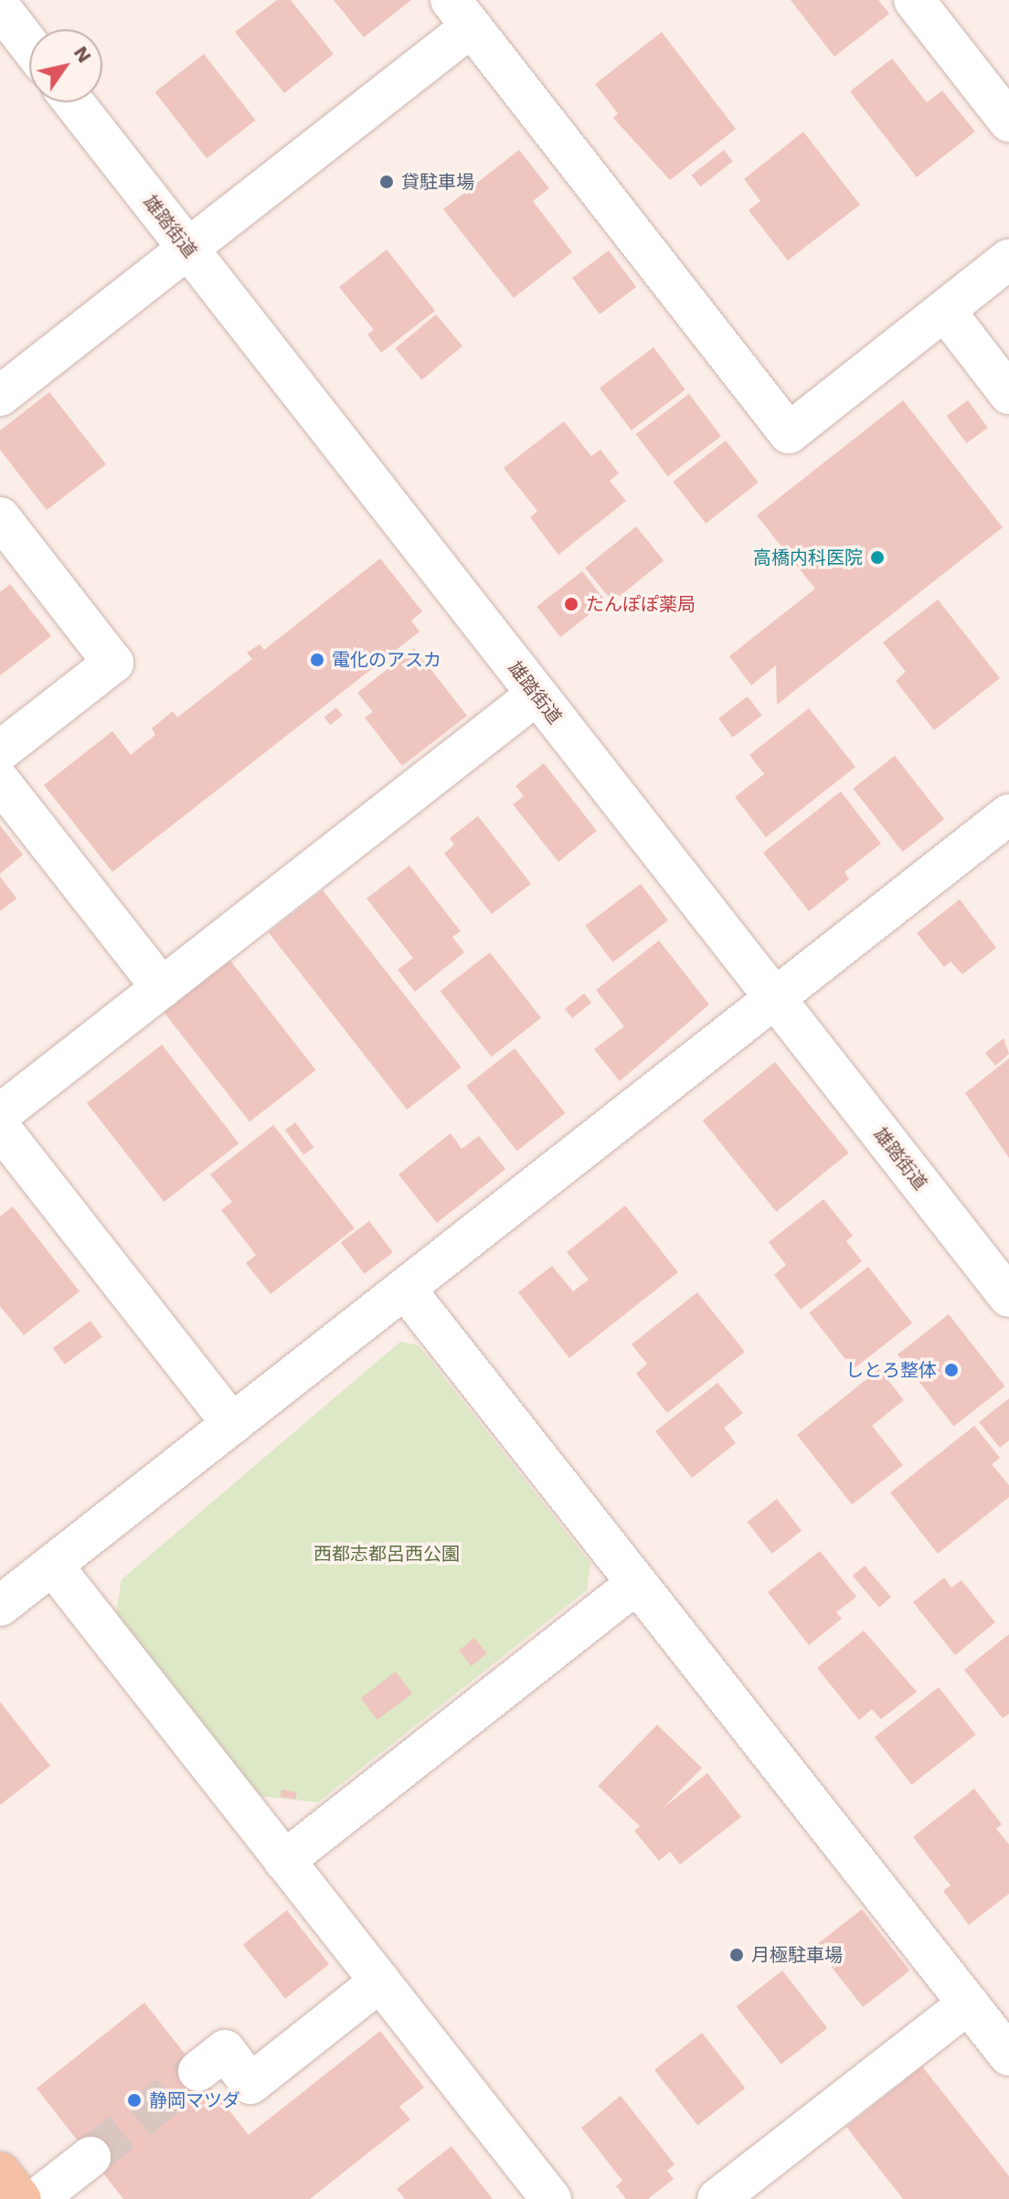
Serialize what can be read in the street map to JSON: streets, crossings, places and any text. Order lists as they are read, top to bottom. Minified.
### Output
{"streets":{"street":["雄踏街道"]},"parks":["西都志都呂西公園"],"places":["貸駐車場","高橋内科医院","たんぽぽ薬局","電化のアスカ","しとろ整体","月極駐車場","静岡マツダ"],"north":"top right"}
